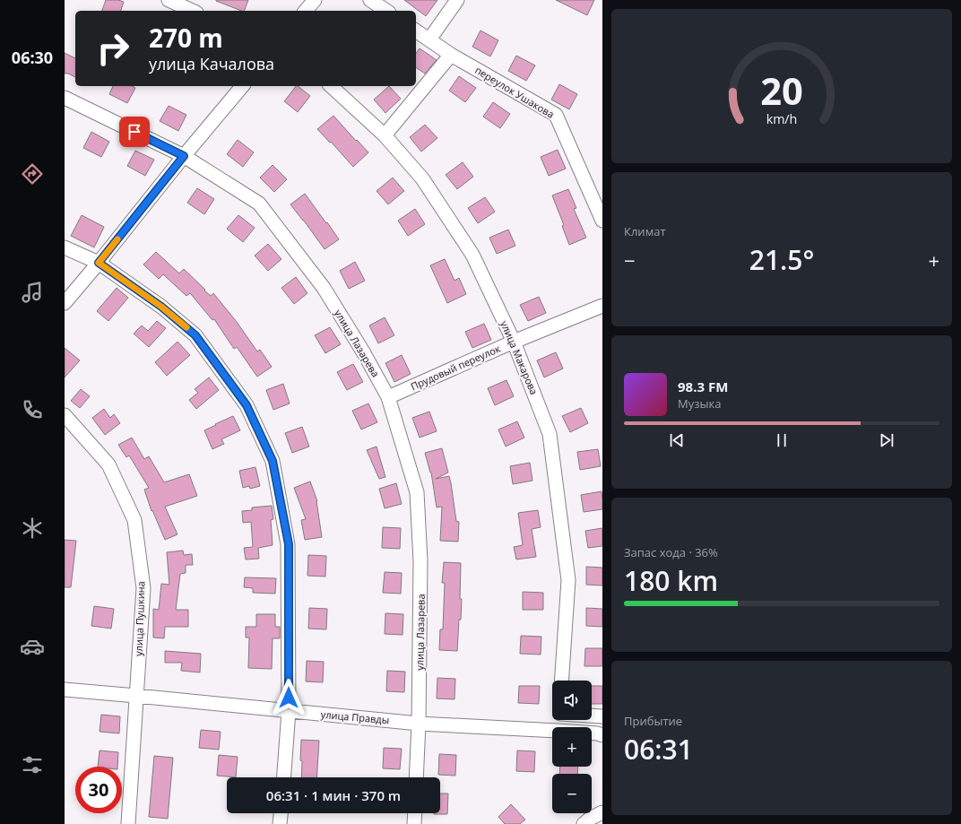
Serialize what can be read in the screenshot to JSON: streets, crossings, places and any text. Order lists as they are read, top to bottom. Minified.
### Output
{"streets":{"street":["переулок Ушакова","улица Лазарева","улица Макарова","Прудовый переулок","улица Пушкина","улица Правды"]},"crossings":[["улица Лазарева","Прудовый переулок"],["улица Лазарева","улица Правды"],["улица Макарова","Прудовый переулок"],["улица Пушкина","улица Правды"]],"page":{"tabs":"06:30","turn":["270 m","улица Качалова"],"tile":["Климат",["Запас хода · 36%","180 km"],["Прибытие","06:31"]],"heat":["−","21.5°","+"],"song":["98.3 FM","Музыка"],"map_buttons":["+","−"],"limit":"30","trip":"06:31 · 1 мин · 370 m","gauge":["20","km/h"]}}
